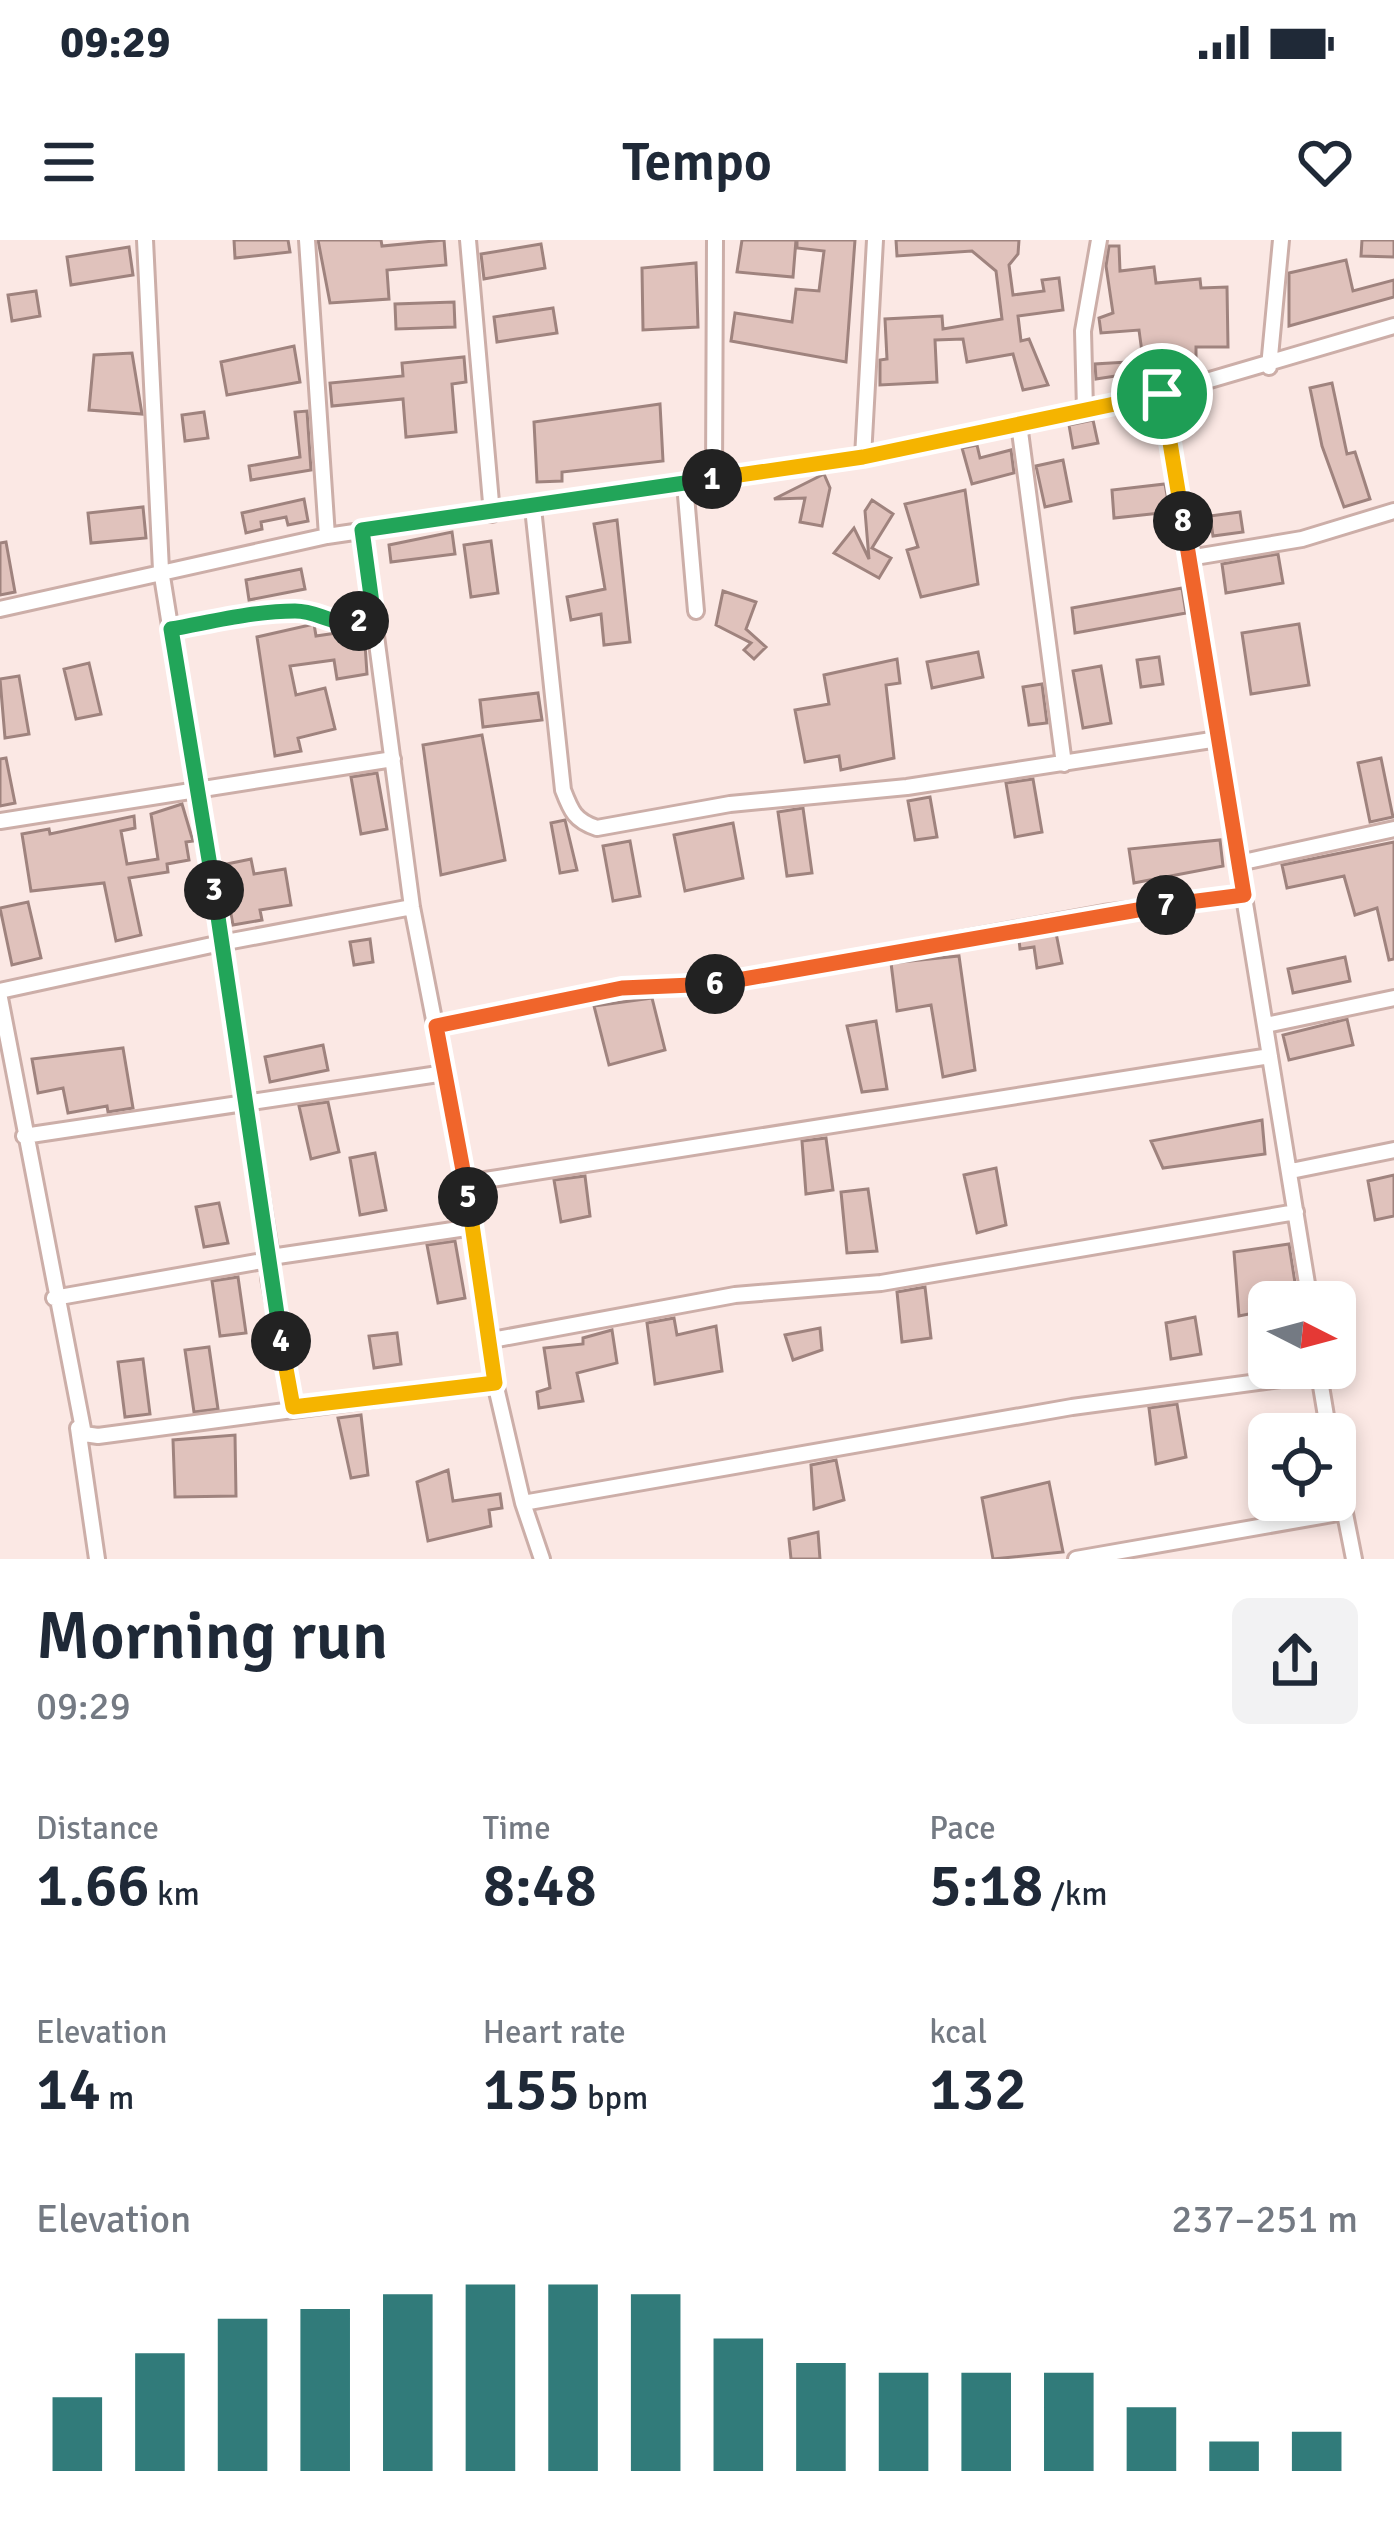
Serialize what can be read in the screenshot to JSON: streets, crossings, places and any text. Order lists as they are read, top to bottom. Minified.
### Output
{"north":"right","page":{"status":"09:29","header":"Tempo","pins":["1","8","2","3","7","6","5","4"],"heading":["Morning run","09:29"],"stats":[["Distance","1.66 km"],["Time","8:48"],["Pace","5:18 /km"],["Elevation","14 m"],["Heart rate","155 bpm"],["kcal","132"]],"chart":["Elevation","237–251 m"]}}
